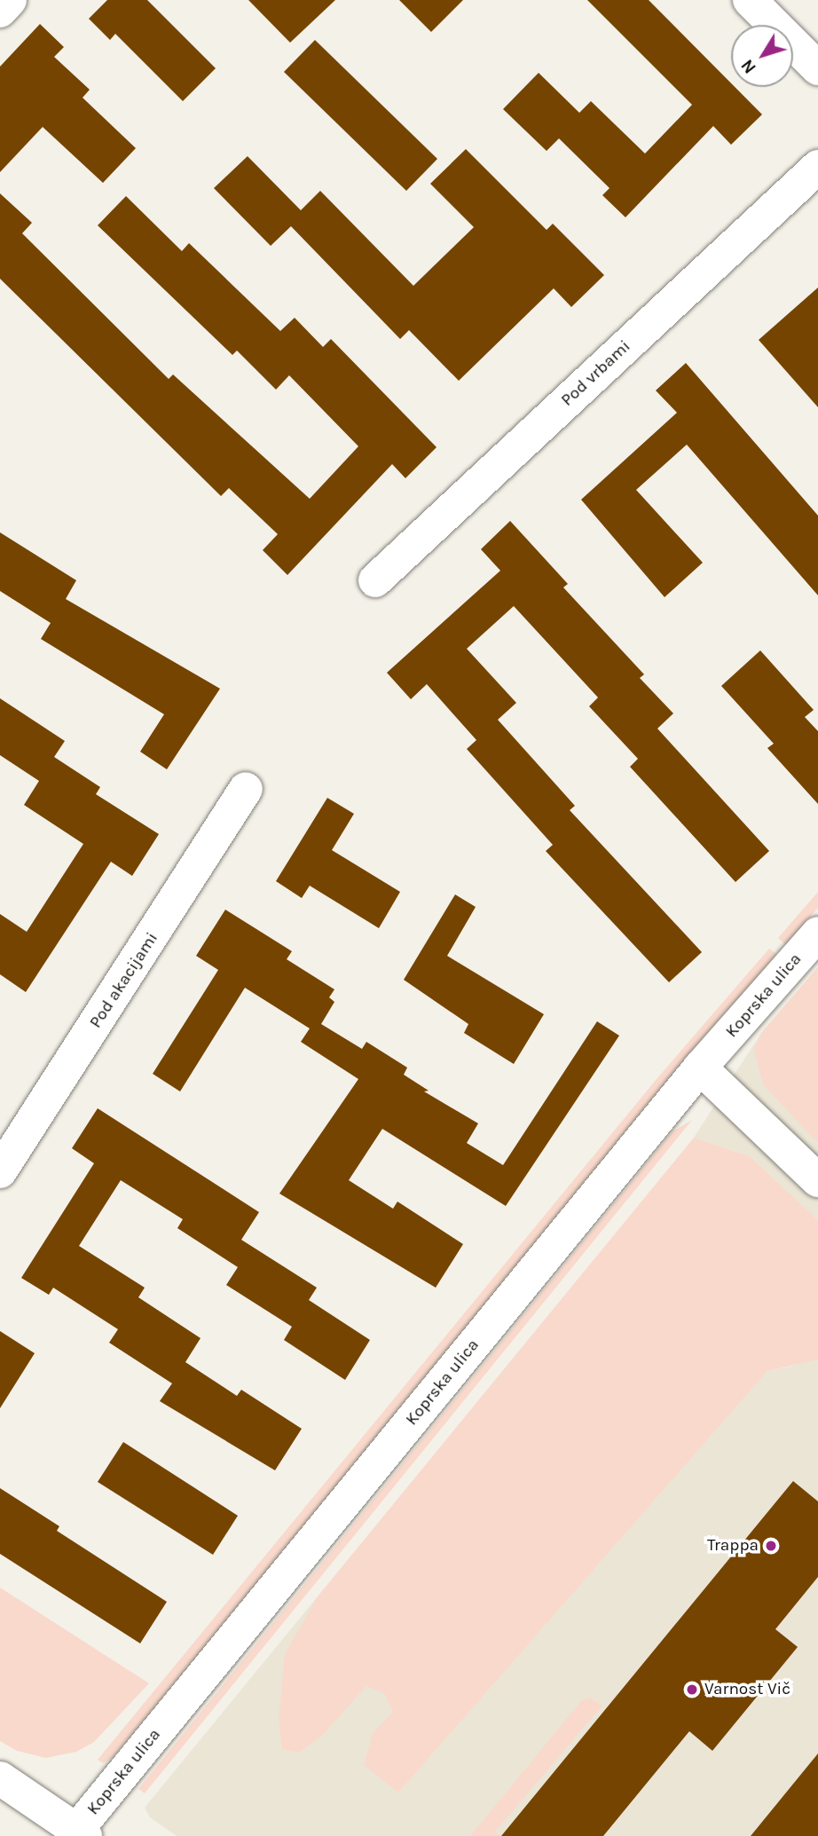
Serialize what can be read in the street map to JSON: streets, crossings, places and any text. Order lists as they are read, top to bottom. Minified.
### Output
{"streets":{"street":["Pod vrbami","Pod akacijami","Koprska ulica"]},"places":["Trappa","Varnost Vič"],"north":"bottom left"}
